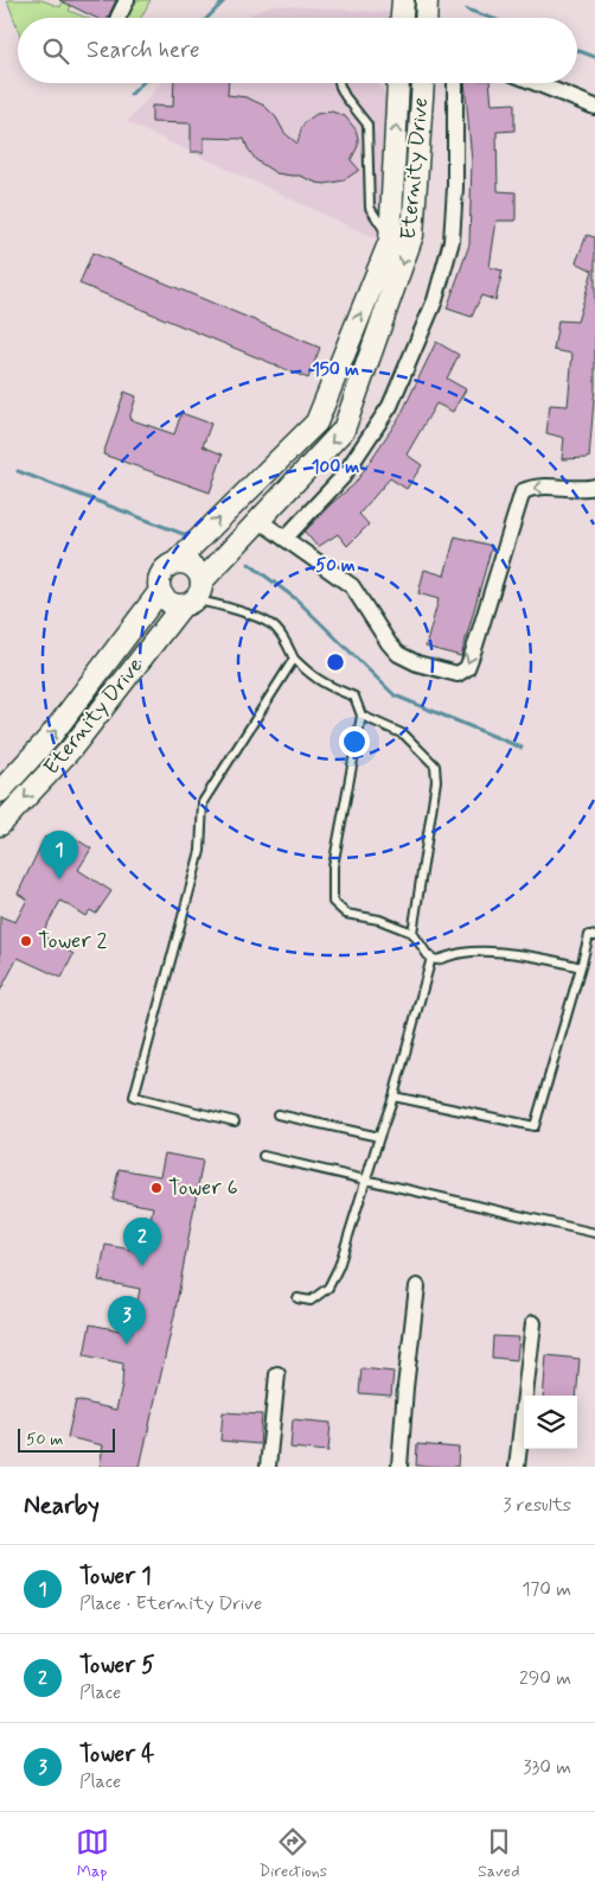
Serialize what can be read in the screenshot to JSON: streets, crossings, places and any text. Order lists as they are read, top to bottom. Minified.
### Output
{"streets":{"street":["Eternity Drive"]},"places":["Tower 2","Tower 6"],"scale_bar":"50 m","page":{"search":"Search here","pins":["1","2","3"],"scale":"50 m","heading":["Nearby","3 results"],"list":[{"mark":"1","name":"Tower 1","note":"Place · Eternity Drive","value":"170 m"},{"mark":"2","name":"Tower 5","note":"Place","value":"290 m"},{"mark":"3","name":"Tower 4","note":"Place","value":"330 m"}],"nav":["Map","Directions","Saved"]},"rings":["150 m","100 m","50 m"]}
